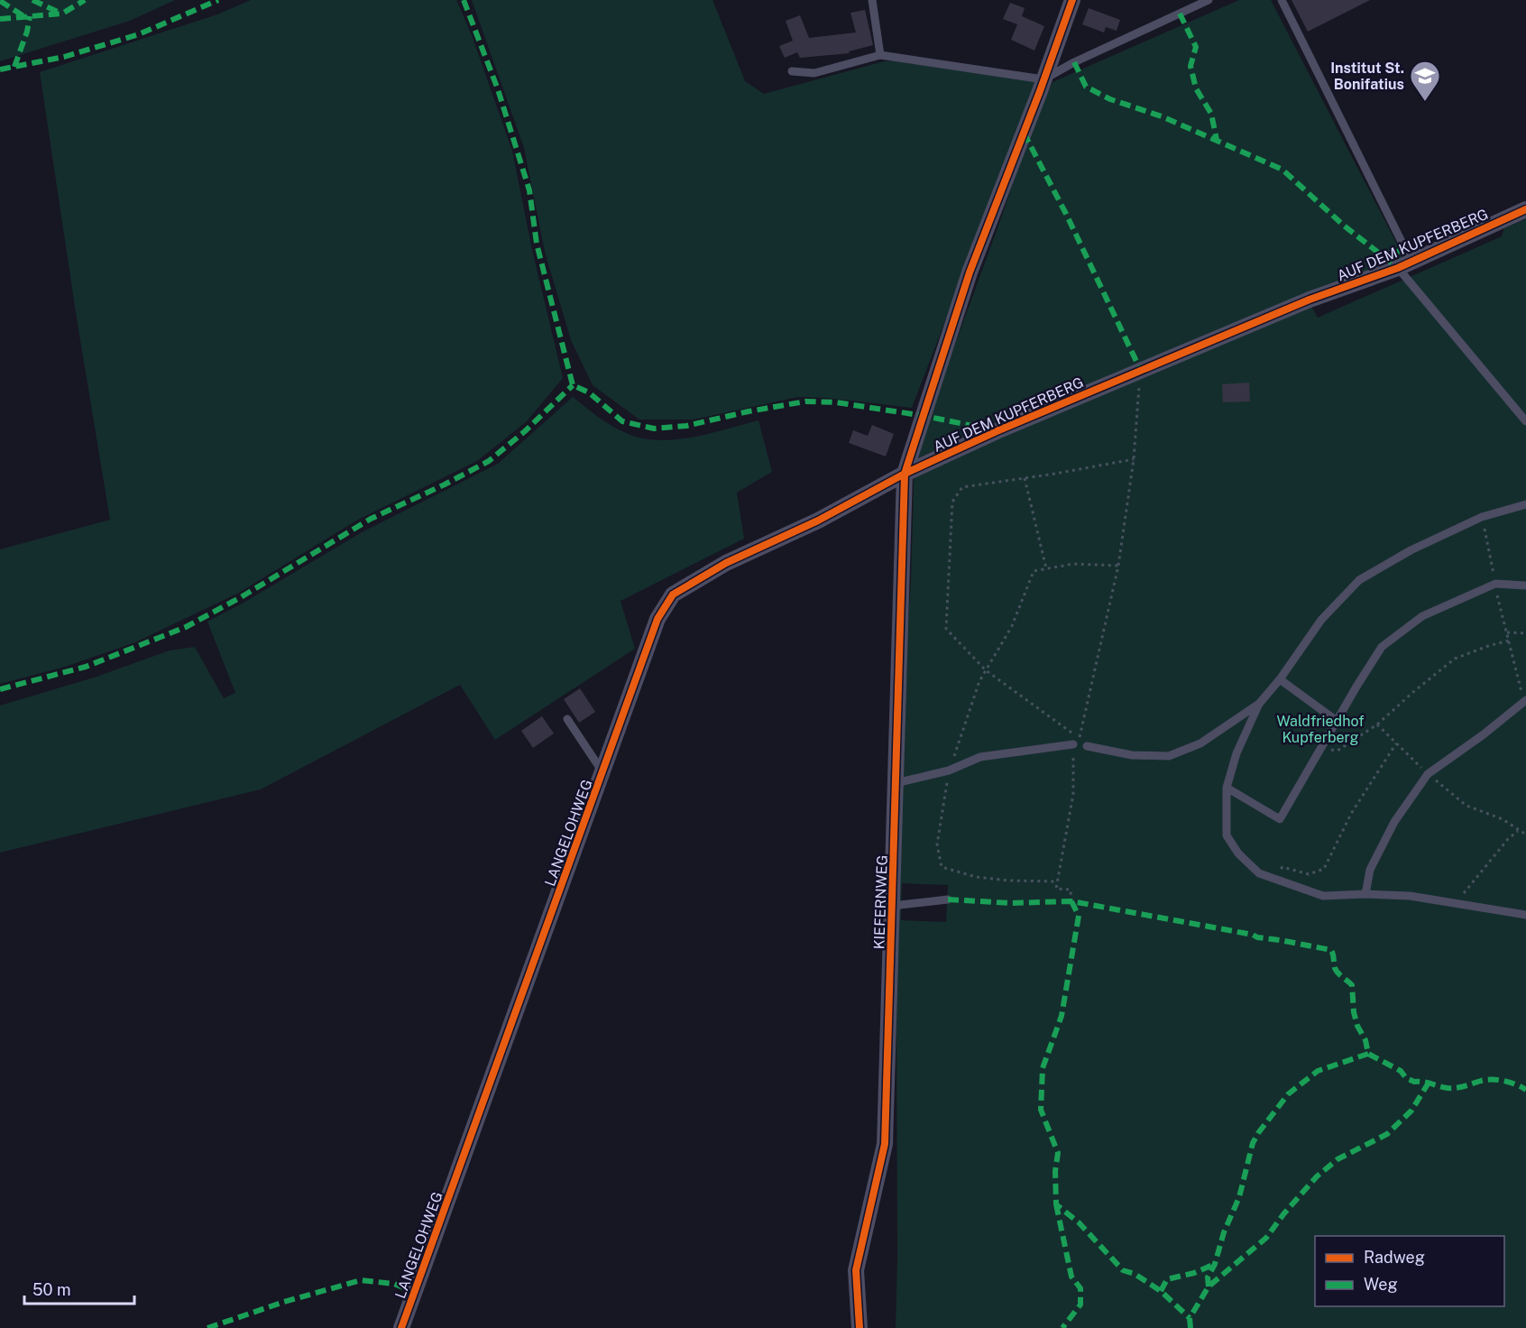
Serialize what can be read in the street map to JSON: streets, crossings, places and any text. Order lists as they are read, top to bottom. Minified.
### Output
{"streets":{"street":["AUF DEM KUPFERBERG","LANGELOHWEG","KIEFERNWEG"]},"crossings":[["AUF DEM KUPFERBERG","LANGELOHWEG"],["AUF DEM KUPFERBERG","KIEFERNWEG"],["LANGELOHWEG","KIEFERNWEG"]],"parks":["Waldfriedhof Kupferberg"],"places":{"school or university":["Institut St. Bonifatius"]},"legend":["Radweg","Weg"],"scale_bar":"50 m"}
